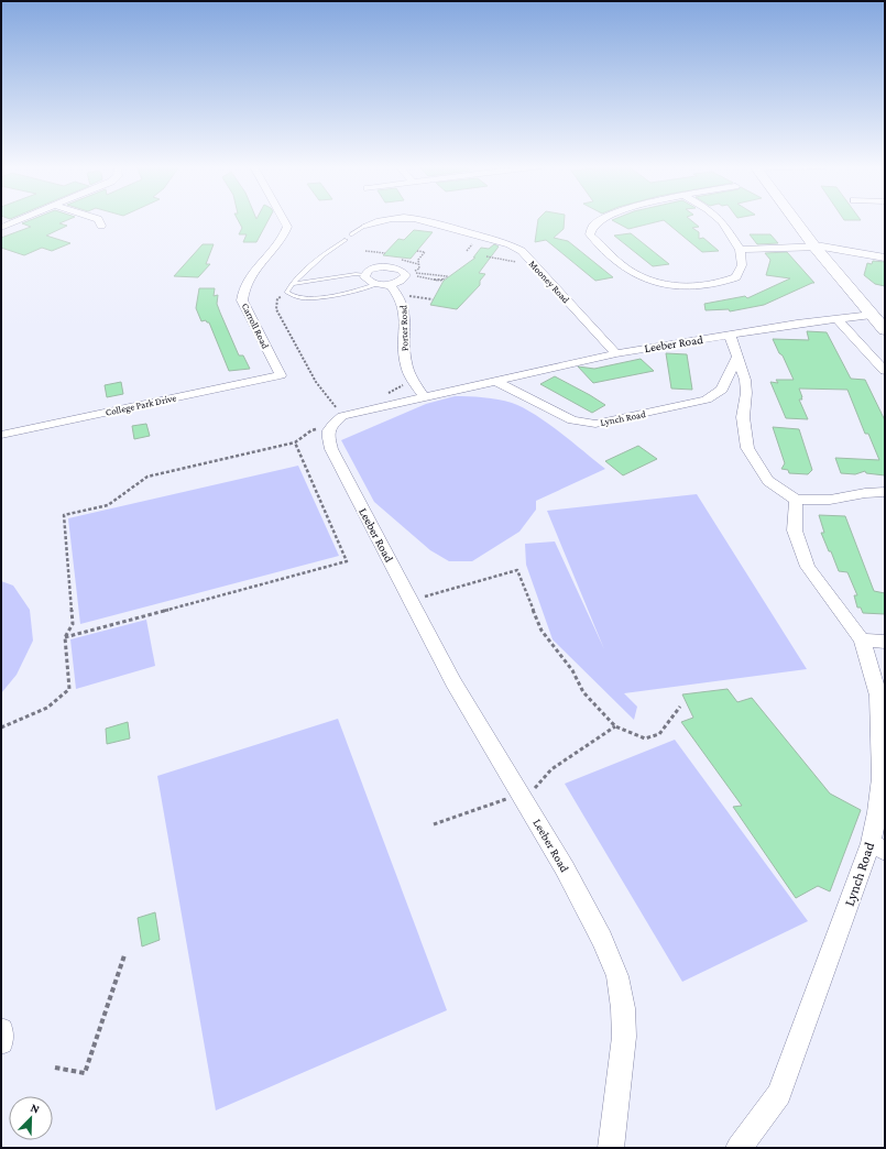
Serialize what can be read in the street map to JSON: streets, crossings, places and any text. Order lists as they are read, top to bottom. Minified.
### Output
{"streets":{"street":["Mooney Road","Carroll Road","Porter Road","Leeber Road","College Park Drive","Lynch Road"]},"crossings":[["Mooney Road","Leeber Road"],["Carroll Road","College Park Drive"],["Porter Road","Leeber Road"],["Leeber Road","Lynch Road"]],"north":"top right"}
